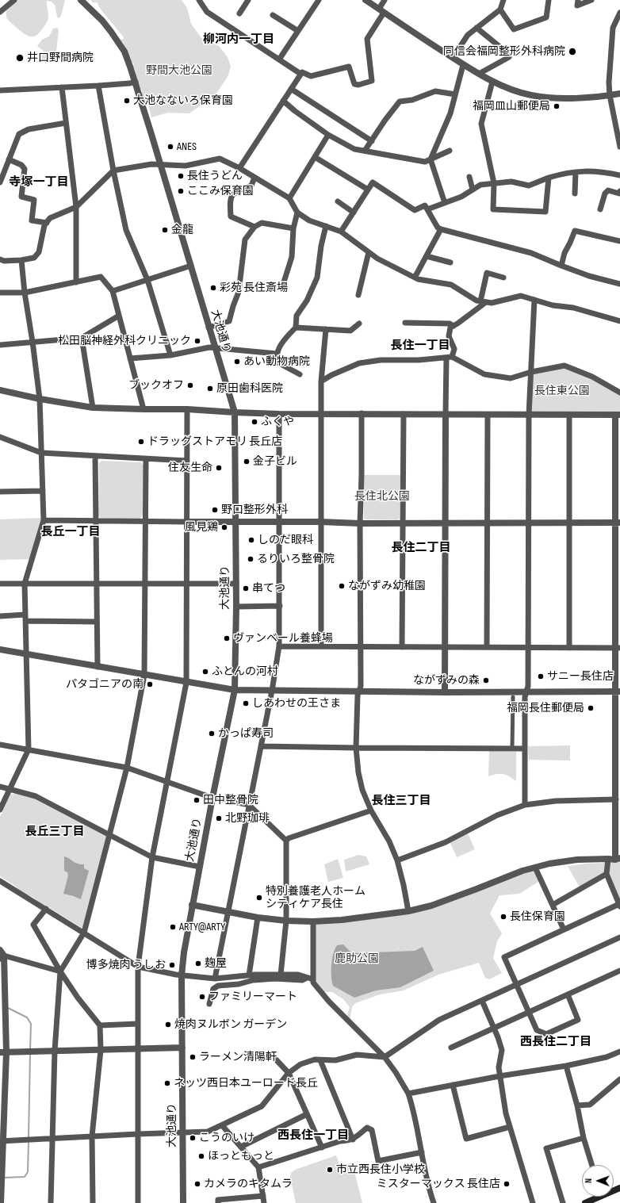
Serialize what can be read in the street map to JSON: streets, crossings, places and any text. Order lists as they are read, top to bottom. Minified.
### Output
{"streets":{"street":["大池通り"]},"districts":["柳河内一丁目","寺塚一丁目","長住一丁目","長丘一丁目","長住二丁目","長住三丁目","長丘三丁目","西長住二丁目","西長住一丁目"],"parks":["野間大池公園","長住東公園","長住北公園","鹿助公園"],"places":["同信会福岡整形外科病院","井口野間病院","大池なないろ保育園","福岡皿山郵便局","ANES","長住うどん","ここみ保育園","金龍","彩苑 長住斎場","松田脳神経外科クリニック","あい動物病院","ブックオフ","原田歯科医院","ふくや","ドラッグストアモリ 長丘店","金子ビル","住友生命","野口整形外科","風見鶏","しのだ眼科","るりいろ整骨院","ながずみ幼稚園","串てつ","ヴァンベール養蜂場","ふとんの河村","サニー長住店","ながずみの森","パタゴニアの南","しあわせの王さま","福岡長住郵便局","かっぱ寿司","田中整骨院","北野珈琲","特別養護老人ホーム シティケア長住","長住保育園","ARTY@ARTY","麹屋","博多焼肉 うしお","ファミリーマート","焼肉ヌルボン ガーデン","ラーメン清陽軒","ネッツ西日本ユーロード長丘","こうのいけ","ほっともっと","市立西長住小学校","カメラのキタムラ","ミスターマックス 長住店"],"north":"left"}
